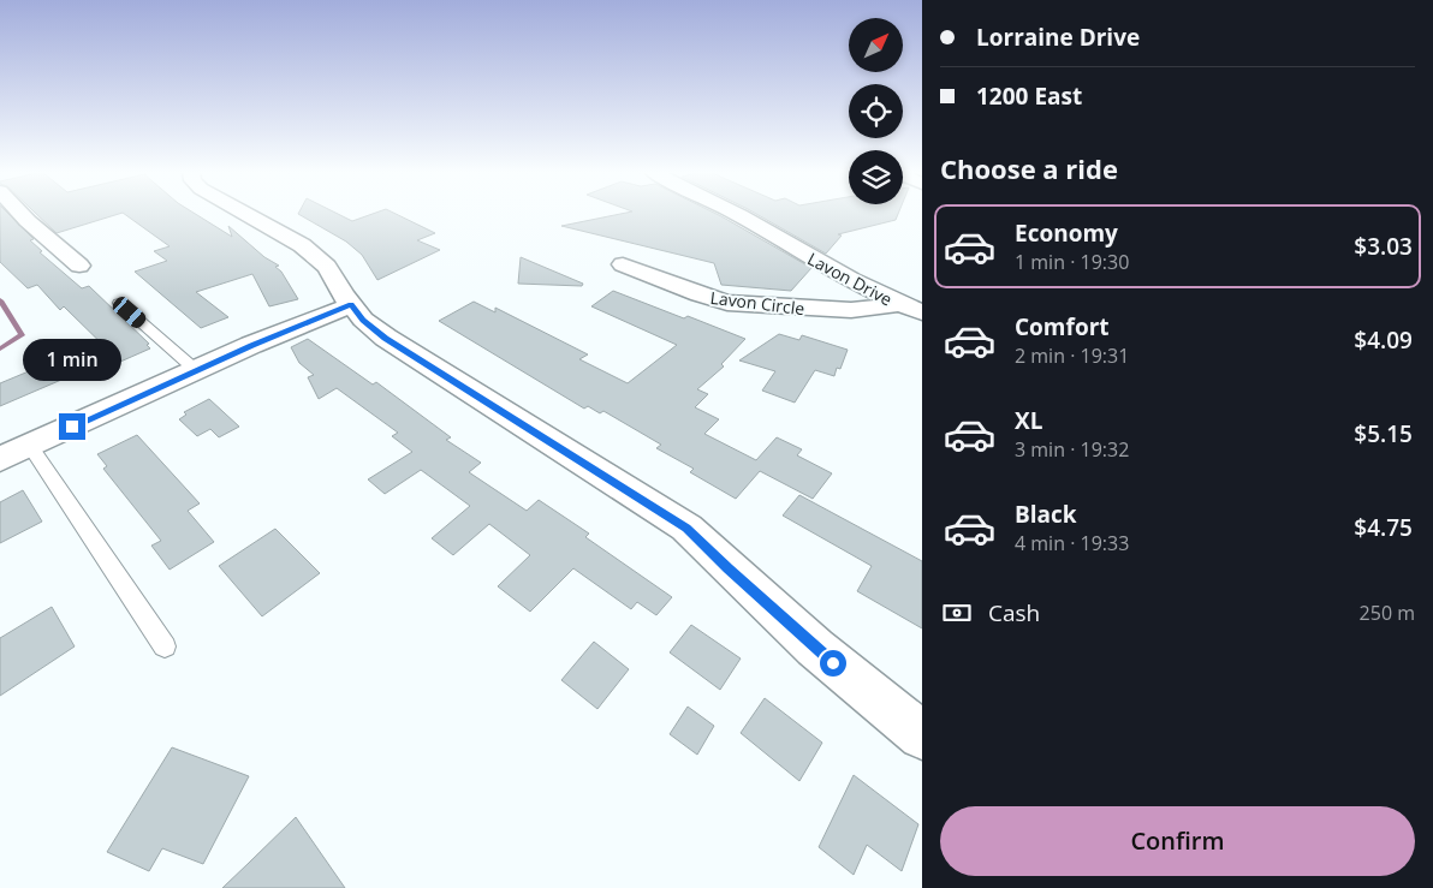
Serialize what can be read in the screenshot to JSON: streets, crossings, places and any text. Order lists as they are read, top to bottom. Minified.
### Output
{"streets":{"street":["Lavon Drive","Lavon Circle"]},"crossings":[["Lavon Drive","Lavon Circle"]],"north":"top right","page":{"banner":["Lorraine Drive","1200 East"],"heading":"Choose a ride","list":[{"name":"Economy","note":"1 min · 19:30","value":"$3.03"},{"name":"Comfort","note":"2 min · 19:31","value":"$4.09"},{"name":"XL","note":"3 min · 19:32","value":"$5.15"},{"name":"Black","note":"4 min · 19:33","value":"$4.75"}],"bubble":"1 min","pay":["Cash","250 m"],"buttons":"Confirm"}}
